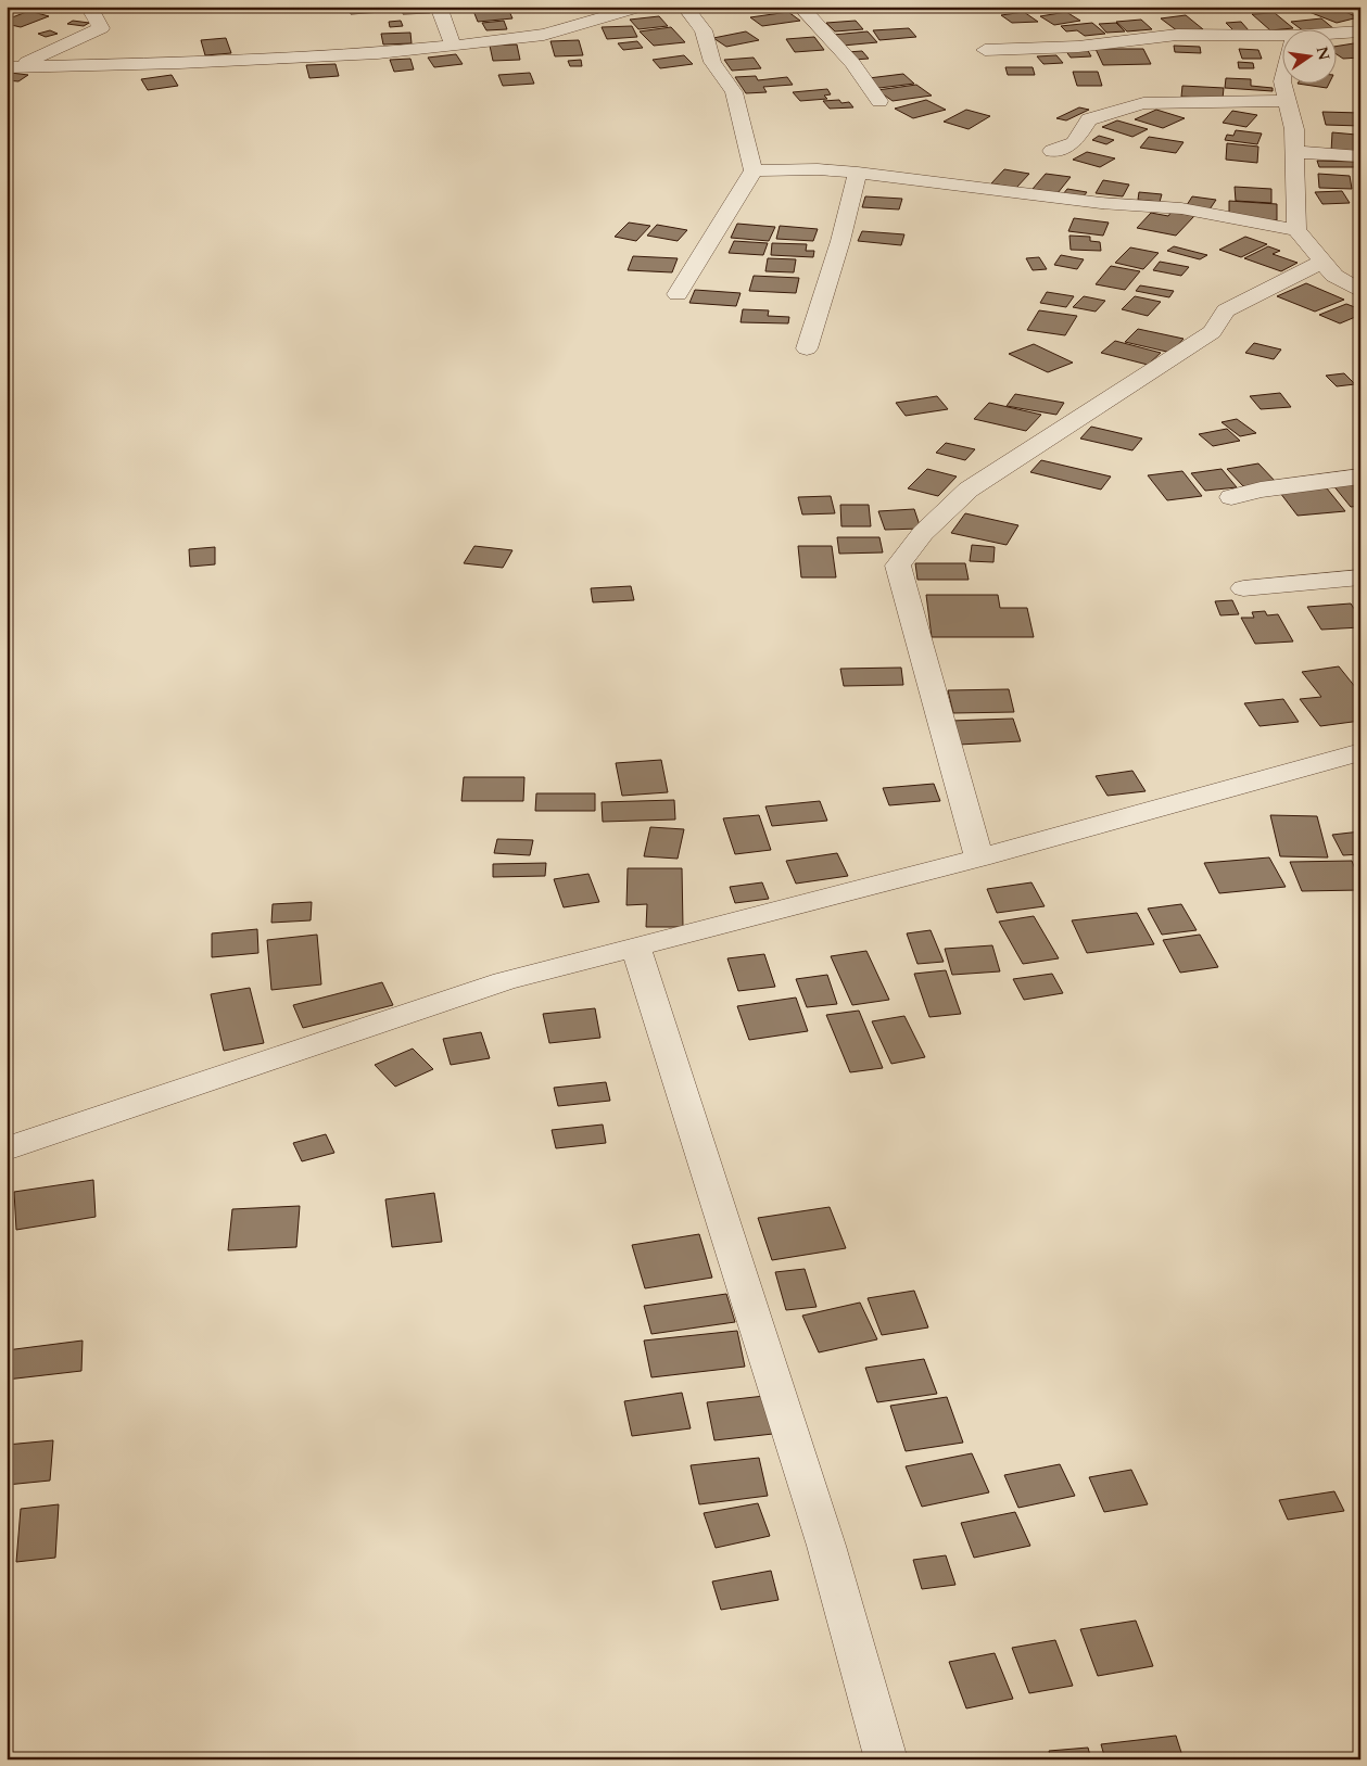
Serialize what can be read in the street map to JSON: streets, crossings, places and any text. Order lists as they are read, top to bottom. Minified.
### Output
{"north":"right"}
